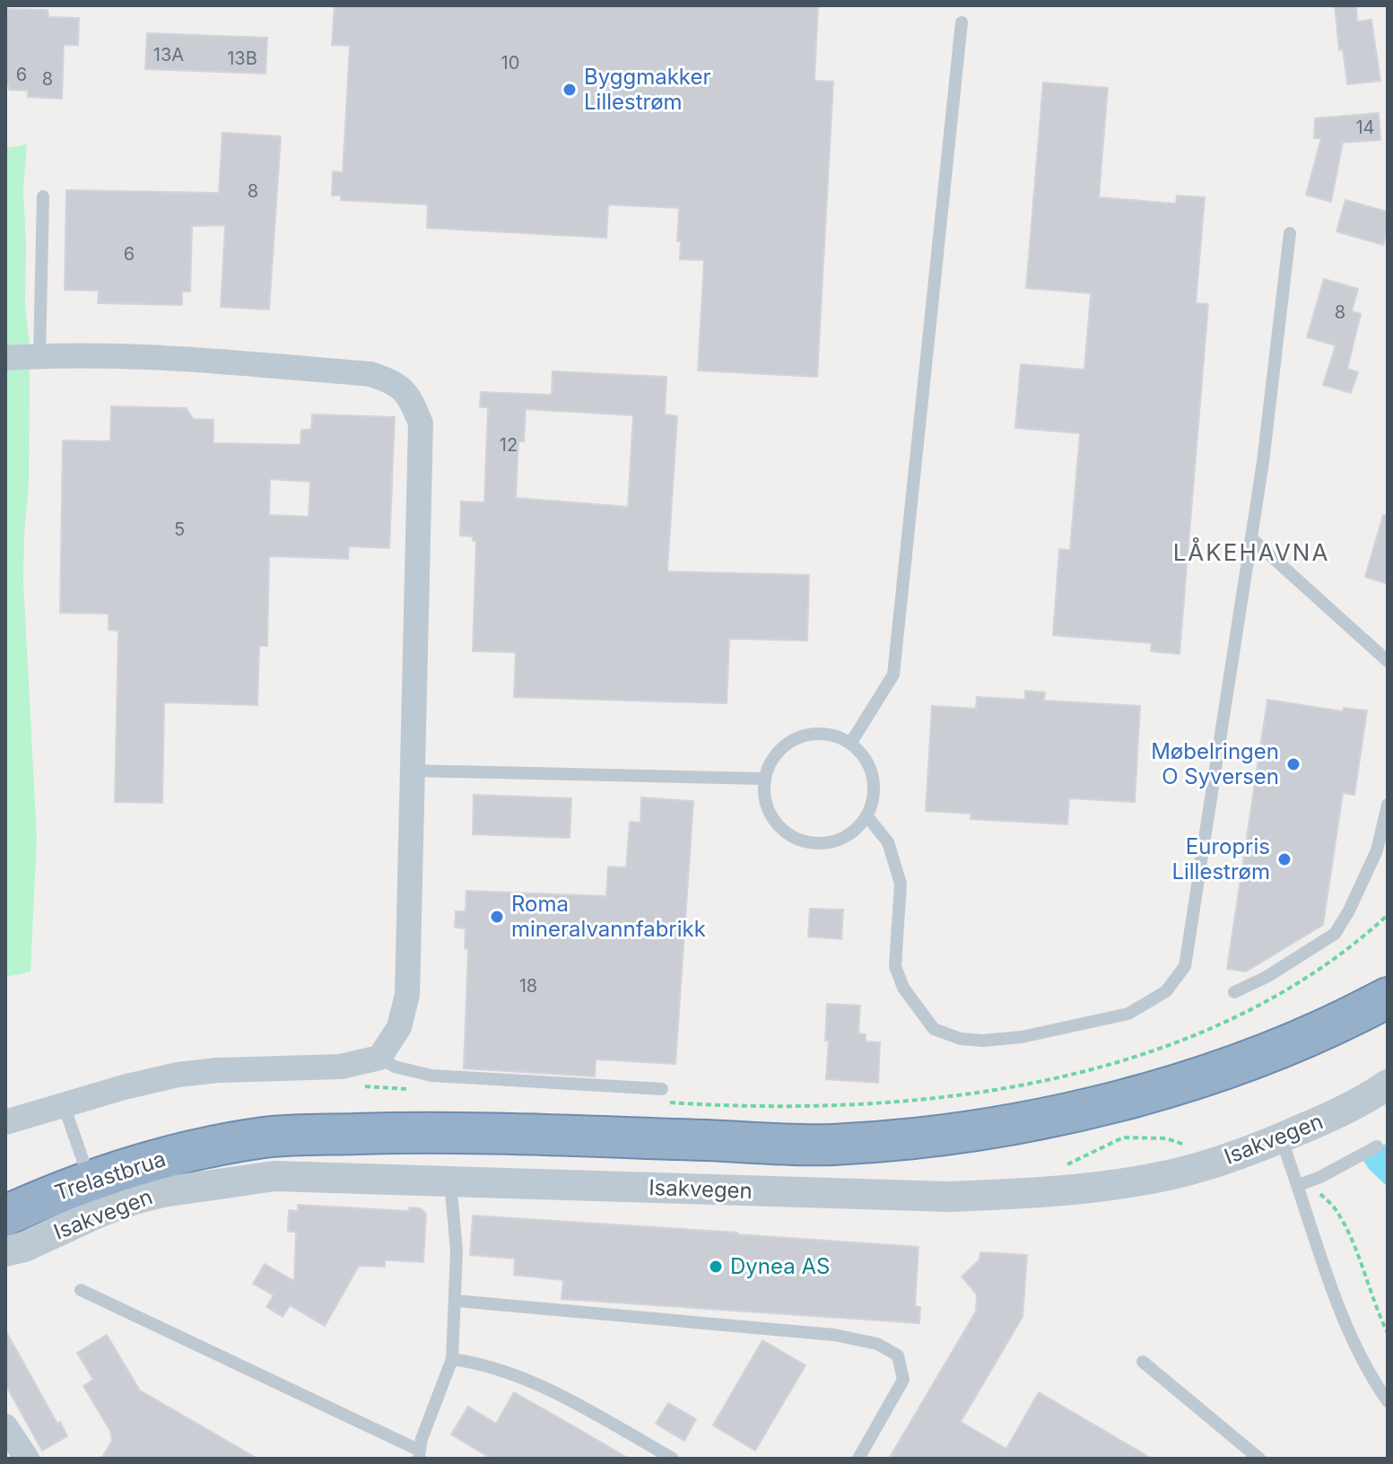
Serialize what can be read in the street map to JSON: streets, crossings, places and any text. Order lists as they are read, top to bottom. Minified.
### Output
{"streets":{"highway":["Trelastbrua"],"street":["Isakvegen"]},"districts":["LÅKEHAVNA"],"places":["Byggmakker Lillestrøm","Møbelringen O Syversen","Europris Lillestrøm","Roma mineralvannfabrikk","Dynea AS"],"house_numbers":["13A","13B","10","6","8","14","8","6","8","12","5","18"]}
